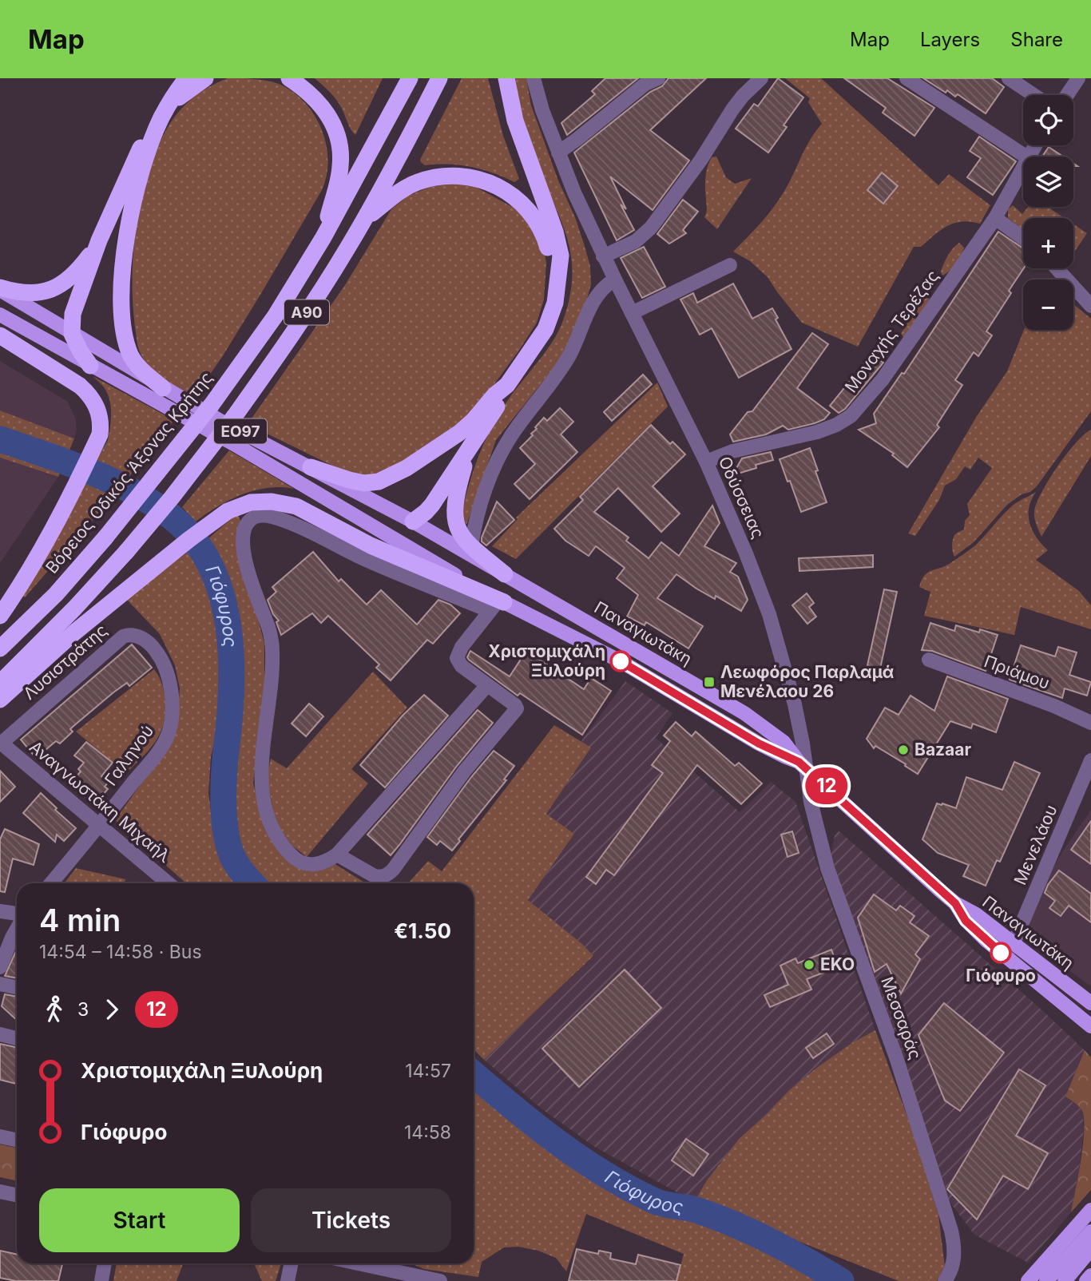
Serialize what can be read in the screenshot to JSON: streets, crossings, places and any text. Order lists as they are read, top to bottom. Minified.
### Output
{"streets":{"highway":["Α90","Βόρειος Οδικός Άξονας Κρήτης"],"main road":["ΕΟ97","Παναγιωτάκη"],"street":["Μοναχής Τερέζας","Οδύσσειας","Λυσιστράτης","Πριάμου","Γαληνού","Αναγνωστάκη Μιχαήλ","Μενελάου","Μεσσαράς"]},"crossings":[["Μοναχής Τερέζας","Οδύσσειας"],["ΕΟ97","Οδύσσειας"],["ΕΟ97","Παναγιωτάκη"],["ΕΟ97","Μεσσαράς"],["Οδύσσειας","Παναγιωτάκη"],["Οδύσσειας","Μεσσαράς"],["Παναγιωτάκη","Μενελάου"],["Παναγιωτάκη","Μεσσαράς"],["Λυσιστράτης","Γαληνού"],["Λυσιστράτης","Αναγνωστάκη Μιχαήλ"],["Γαληνού","Αναγνωστάκη Μιχαήλ"]],"water":["Γιόφυρος"],"places":{"other":["Χριστομιχάλη Ξυλούρη","Bazaar","Γιόφυρο","ΕΚΟ"],"transit":["Λεωφόρος Παρλαμά Μενέλαου 26"]},"lines":["bus line 12"],"page":{"header":"Map","nav":["Map","Layers","Share"],"on_map":"12","map_buttons":["+","−"],"heading":["4 min","14:54 – 14:58 · Bus","€1.50"],"legs":["3","12"],"list":[{"name":"Χριστομιχάλη Ξυλούρη","value":"14:57"},{"name":"Γιόφυρο","value":"14:58"}],"buttons":["Start","Tickets"]}}
